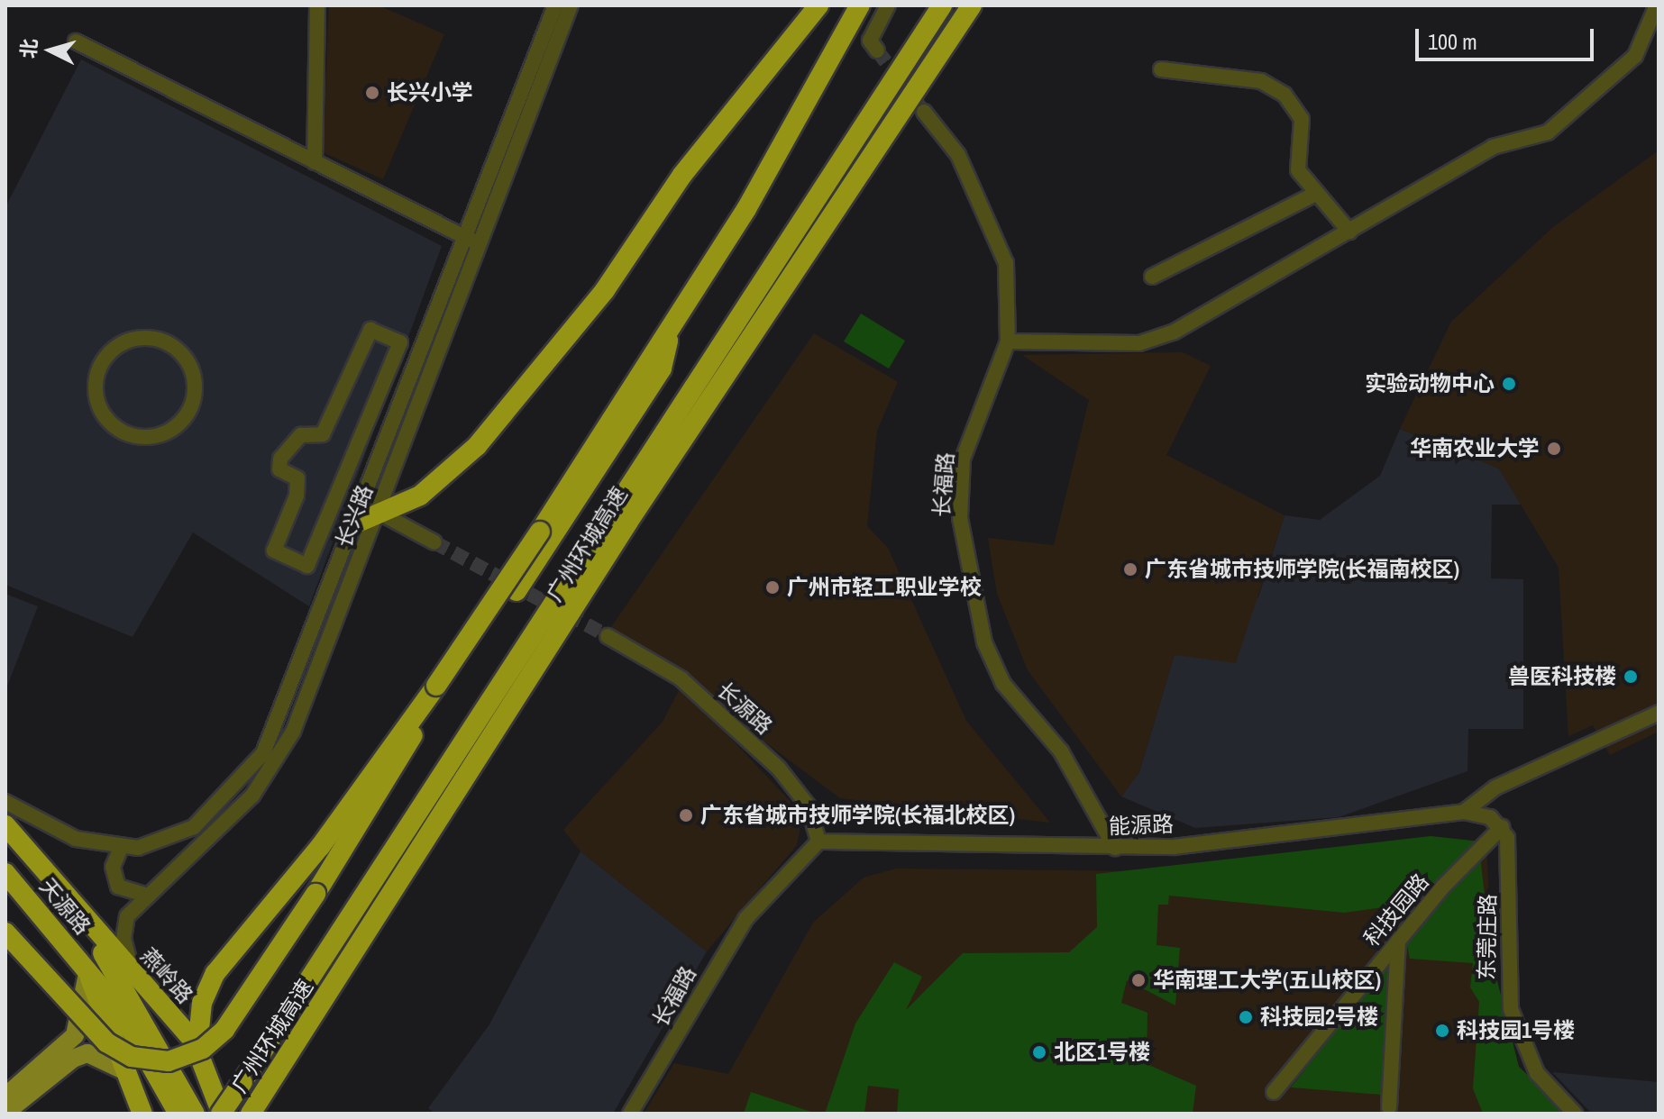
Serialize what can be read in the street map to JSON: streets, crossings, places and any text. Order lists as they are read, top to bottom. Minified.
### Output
{"streets":{"highway":["广州环城高速","天源路","燕岭路"],"street":["长福路","长兴路","长源路","能源路","科技园路","东莞庄路"]},"crossings":[["长福路","长源路"],["长福路","能源路"],["长兴路","燕岭路"],["广州环城高速","燕岭路"],["长源路","能源路"],["天源路","燕岭路"],["科技园路","东莞庄路"]],"places":["长兴小学","实验动物中心","华南农业大学","广东省城市技师学院(长福南校区)","广州市轻工职业学校","兽医科技楼","广东省城市技师学院(长福北校区)","华南理工大学(五山校区)","科技园2号楼","科技园1号楼","北区1号楼"],"scale_bar":"100 m","north":"left"}
